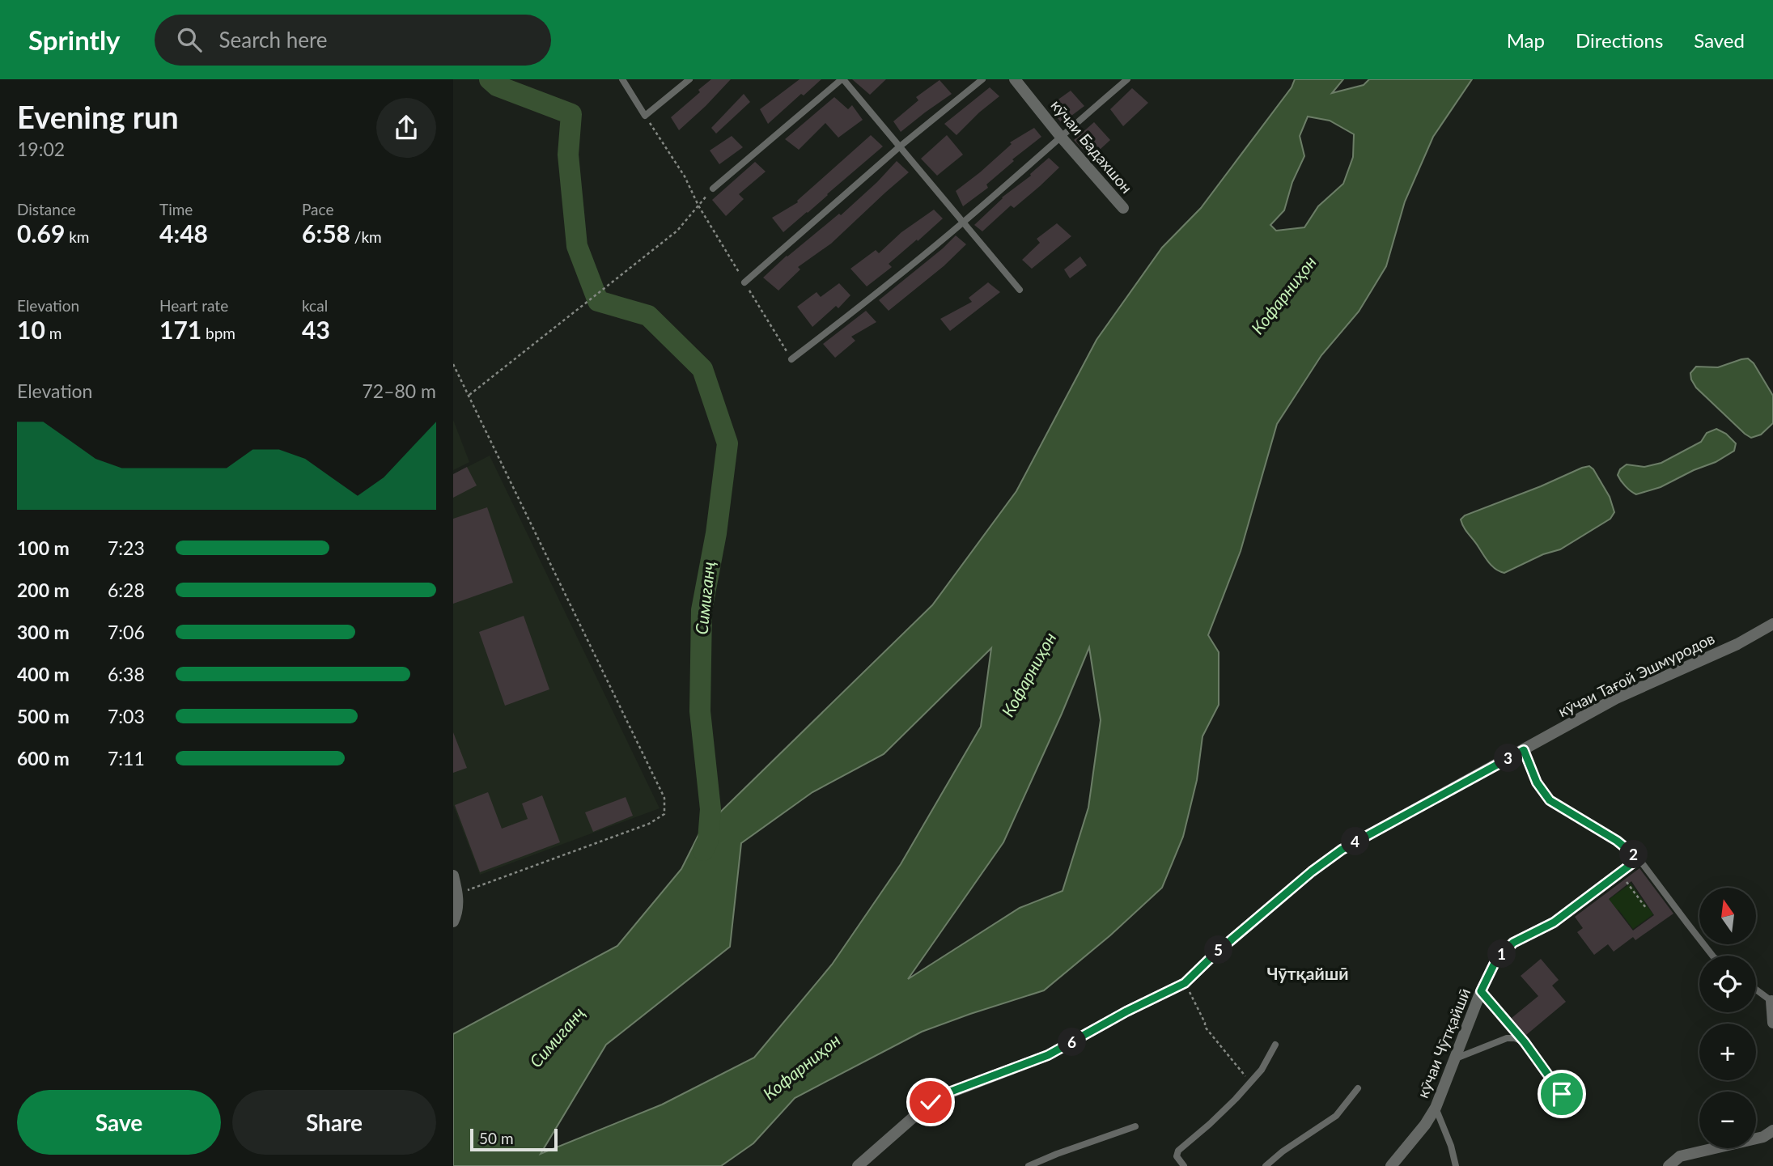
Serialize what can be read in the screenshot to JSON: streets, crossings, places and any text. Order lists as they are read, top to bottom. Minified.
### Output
{"streets":{"street":["кӯчаи Бадахшон","кӯчаи Тағой Эшмуродов","кӯчаи Чӯтқайшӣ"]},"districts":["Чӯтқайшӣ"],"water":["Кофарниҳон","Симиганҷ"],"scale_bar":"50 m","north":"top","page":{"header":"Sprintly","search":"Search here","nav":["Map","Directions","Saved"],"heading":["Evening run","19:02"],"stats":[["Distance","0.69 km"],["Time","4:48"],["Pace","6:58 /km"],["Elevation","10 m"],["Heart rate","171 bpm"],["kcal","43"]],"chart":["Elevation","72–80 m"],"list":[{"name":"100 m","note":"7:23"},{"name":"200 m","note":"6:28"},{"name":"300 m","note":"7:06"},{"name":"400 m","note":"6:38"},{"name":"500 m","note":"7:03"},{"name":"600 m","note":"7:11"}],"pins":["3","4","2","5","1","6"],"map_buttons":["+","−"],"buttons":["Save","Share"],"scale":"50 m"}}
